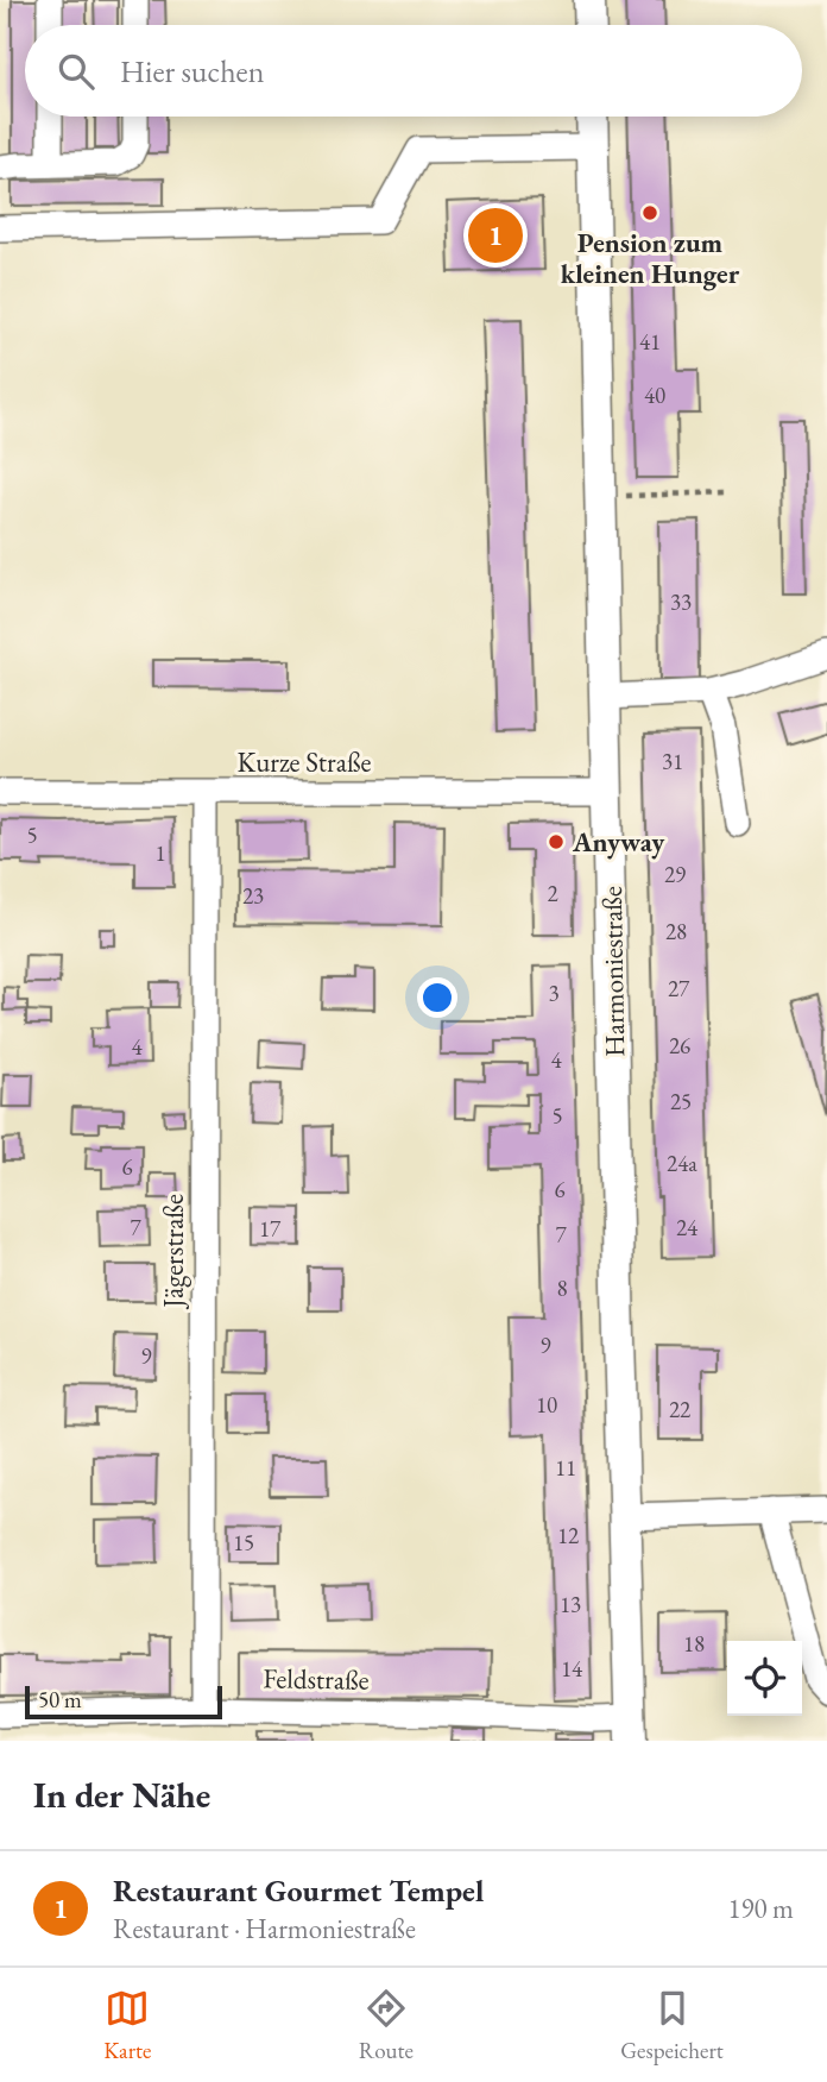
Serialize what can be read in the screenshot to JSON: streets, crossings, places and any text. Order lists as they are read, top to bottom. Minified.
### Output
{"streets":{"main road":["Harmoniestraße"],"street":["Kurze Straße","Jägerstraße","Feldstraße"]},"crossings":[["Kurze Straße","Harmoniestraße"],["Kurze Straße","Jägerstraße"],["Harmoniestraße","Feldstraße"],["Jägerstraße","Feldstraße"]],"places":["Pension zum kleinen Hunger","Anyway"],"house_numbers":["41","40","33","31","5","1","29","2","23","28","27","3","26","4","4","25","5","24a","6","6","7","24","17","7","8","9","9","10","22","11","12","15","13","18","14"],"scale_bar":"50 m","page":{"search":"Hier suchen","pins":"1","scale":"50 m","heading":"In der Nähe","list":[{"mark":"1","name":"Restaurant Gourmet Tempel","note":"Restaurant · Harmoniestraße","value":"190 m"}],"nav":["Karte","Route","Gespeichert"]}}
